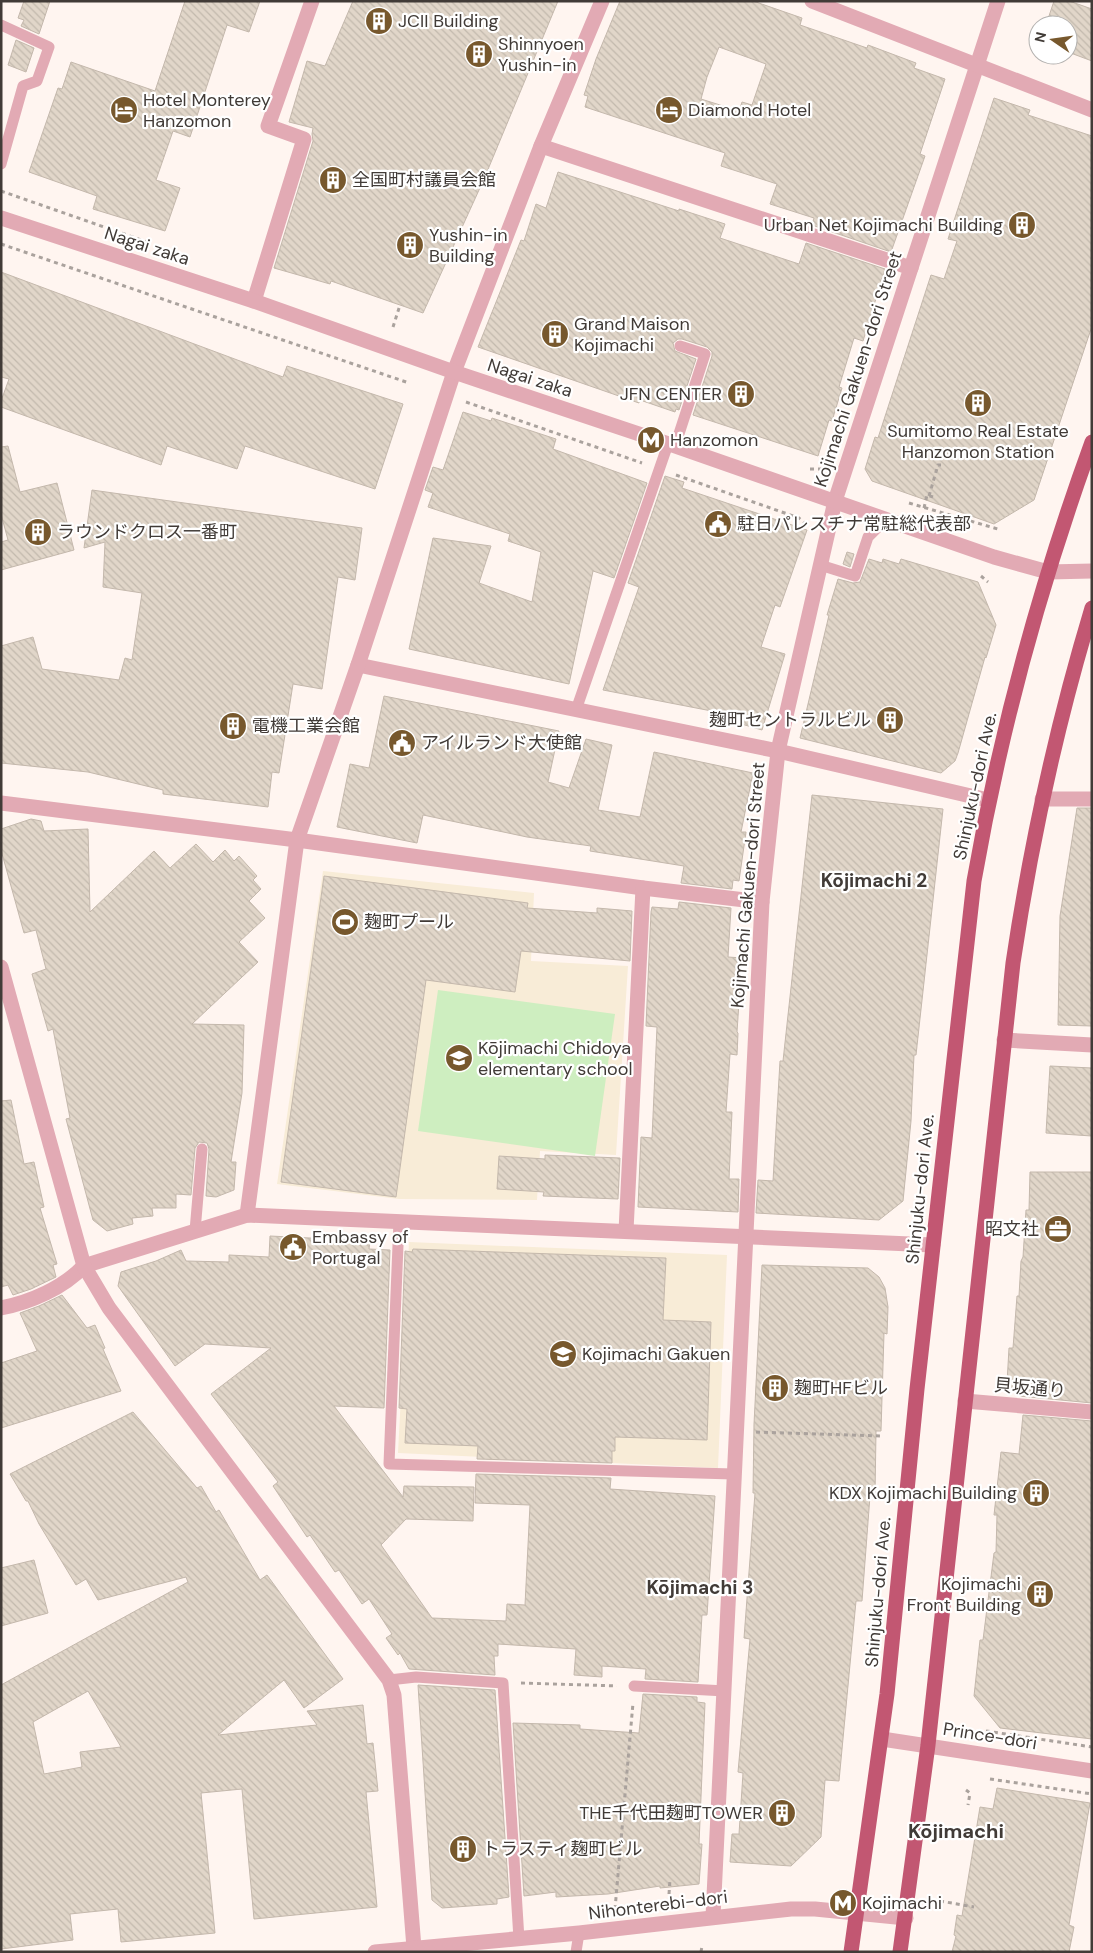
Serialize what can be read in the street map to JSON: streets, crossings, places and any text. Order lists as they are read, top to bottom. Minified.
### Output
{"streets":{"highway":["Shinjuku-dori Ave."],"street":["Nagai zaka","Kojimachi Gakuen-dori Street","貝坂通り","Prince-dori","Nihonterebi-dori"]},"crossings":[["Nagai zaka","Kojimachi Gakuen-dori Street"],["Nagai zaka","Shinjuku-dori Ave."],["Kojimachi Gakuen-dori Street","Nihonterebi-dori"],["Shinjuku-dori Ave.","Prince-dori"],["Shinjuku-dori Ave.","Nihonterebi-dori"]],"districts":["Kōjimachi 2","Kōjimachi 3","Kōjimachi"],"places":{"building":["JCII Building","Shinnyoen Yushin-in","全国町村議員会館","Urban Net Kojimachi Building","Yushin-in Building","Grand Maison Kojimachi","JFN CENTER","Sumitomo Real Estate Hanzomon Station","ラウンドクロス一番町","麹町セントラルビル","電機工業会館","麹町HFビル","KDX Kojimachi Building","Kojimachi Front Building","THE千代田麹町TOWER","トラスティ麹町ビル"],"hotel":["Hotel Monterey Hanzomon","Diamond Hotel"],"metro station":["Hanzomon","Kojimachi"],"public building":["駐日パレスチナ常駐総代表部","アイルランド大使館","Embassy of Portugal"],"sports":["麹町プール"],"school or university":["Kōjimachi Chidoya elementary school","Kojimachi Gakuen"],"office":["昭文社"]},"north":"left"}
